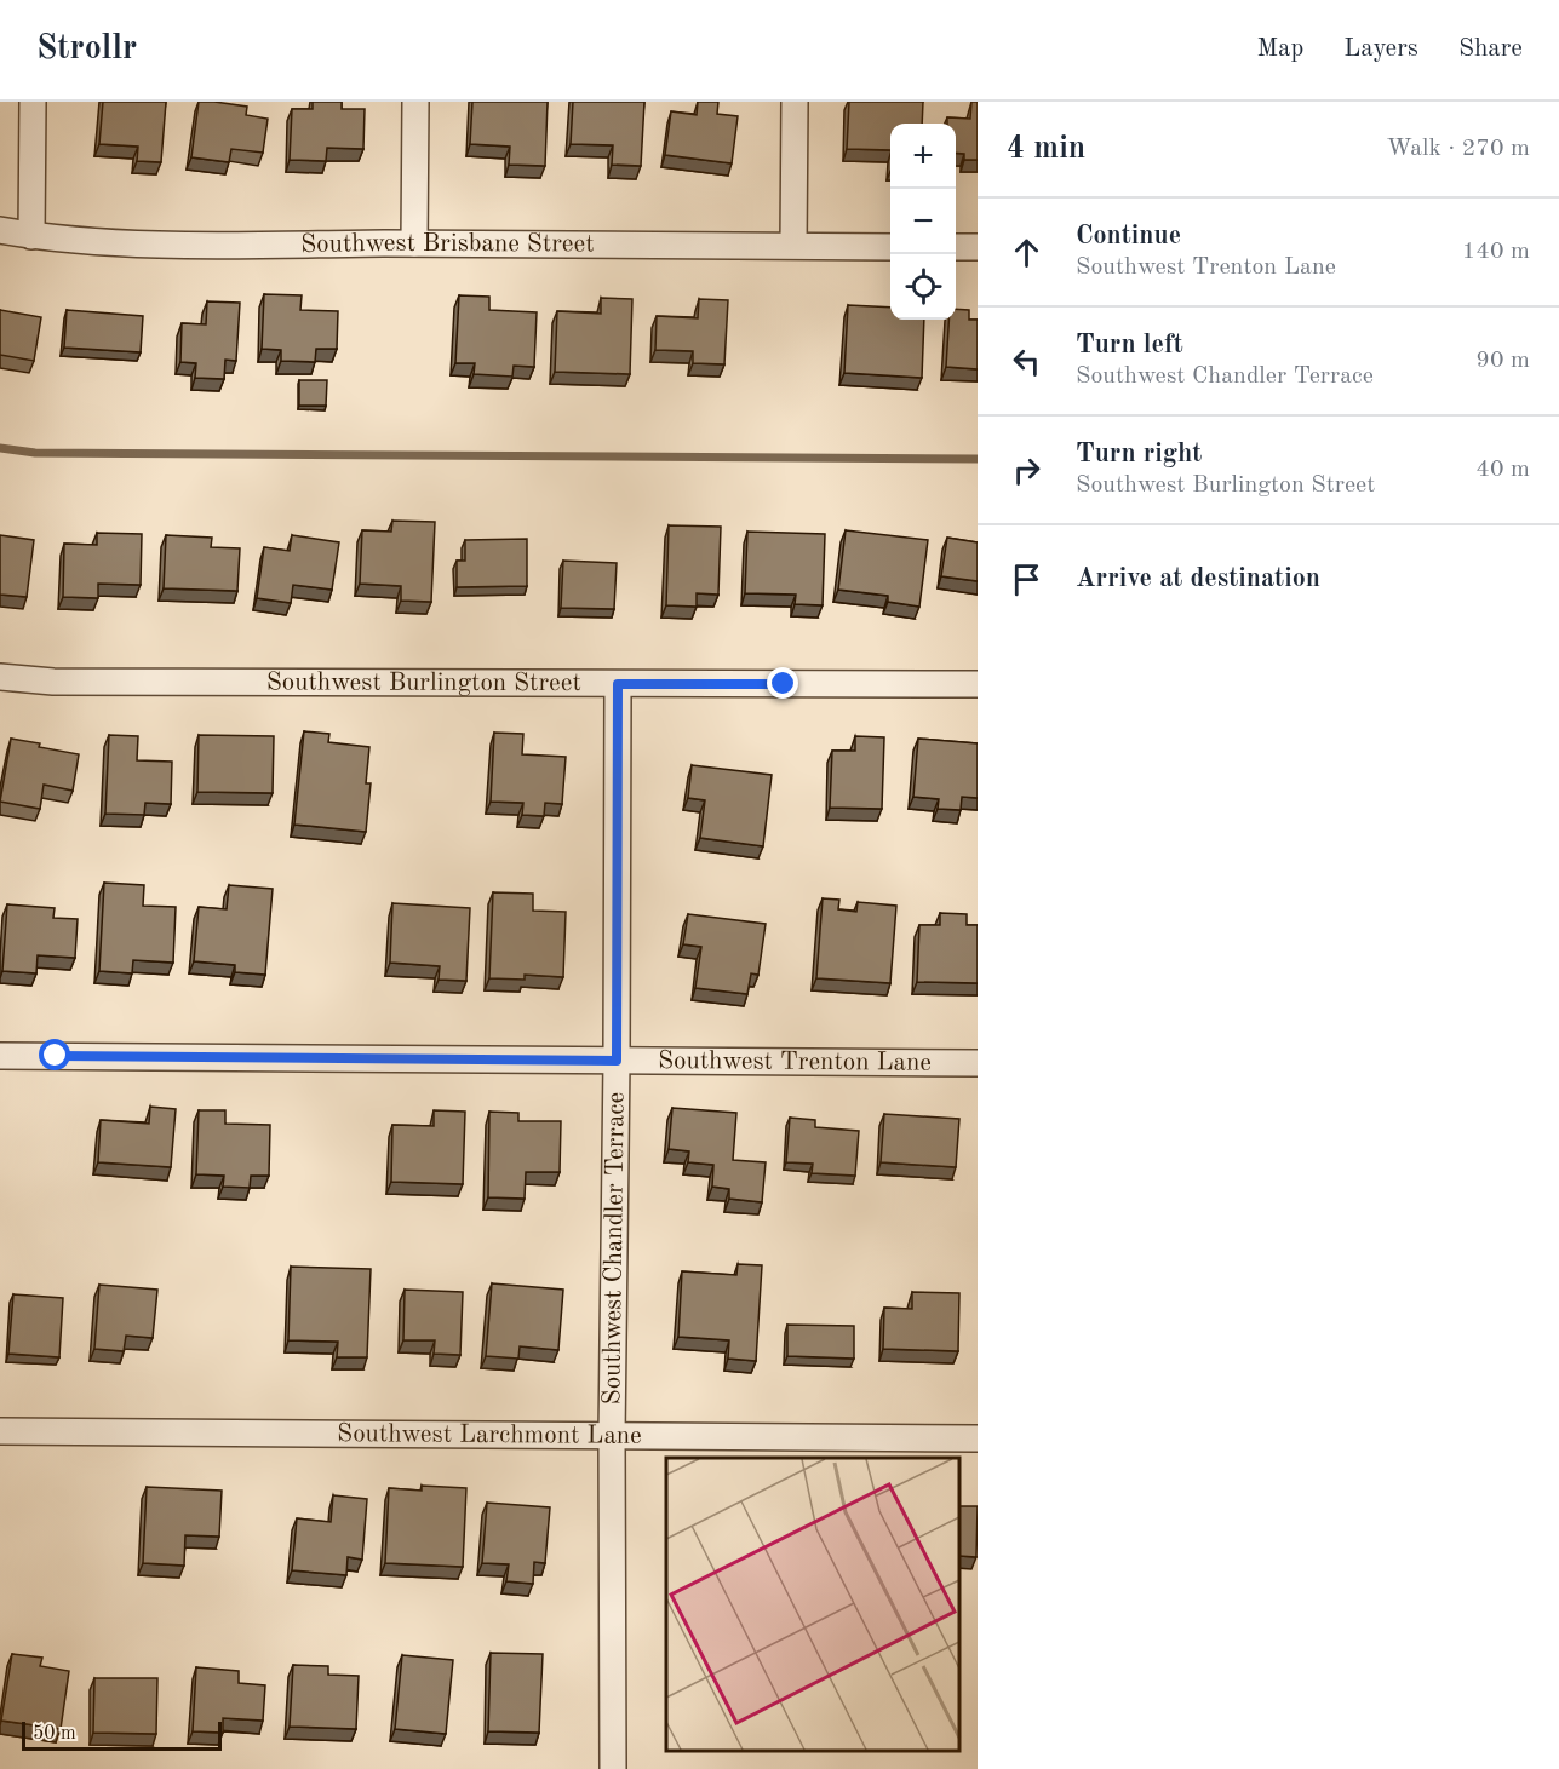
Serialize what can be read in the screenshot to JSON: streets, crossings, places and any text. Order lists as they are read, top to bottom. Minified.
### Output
{"streets":{"street":["Southwest Brisbane Street","Southwest Burlington Street","Southwest Trenton Lane","Southwest Chandler Terrace","Southwest Larchmont Lane"]},"crossings":[["Southwest Burlington Street","Southwest Chandler Terrace"],["Southwest Trenton Lane","Southwest Chandler Terrace"],["Southwest Chandler Terrace","Southwest Larchmont Lane"]],"scale_bar":"50 m","page":{"header":"Strollr","nav":["Map","Layers","Share"],"heading":["4 min","Walk · 270 m"],"map_buttons":["+","−"],"list":[["Continue","Southwest Trenton Lane","140 m"],["Turn left","Southwest Chandler Terrace","90 m"],["Turn right","Southwest Burlington Street","40 m"],"Arrive at destination"],"scale":"50 m"}}
